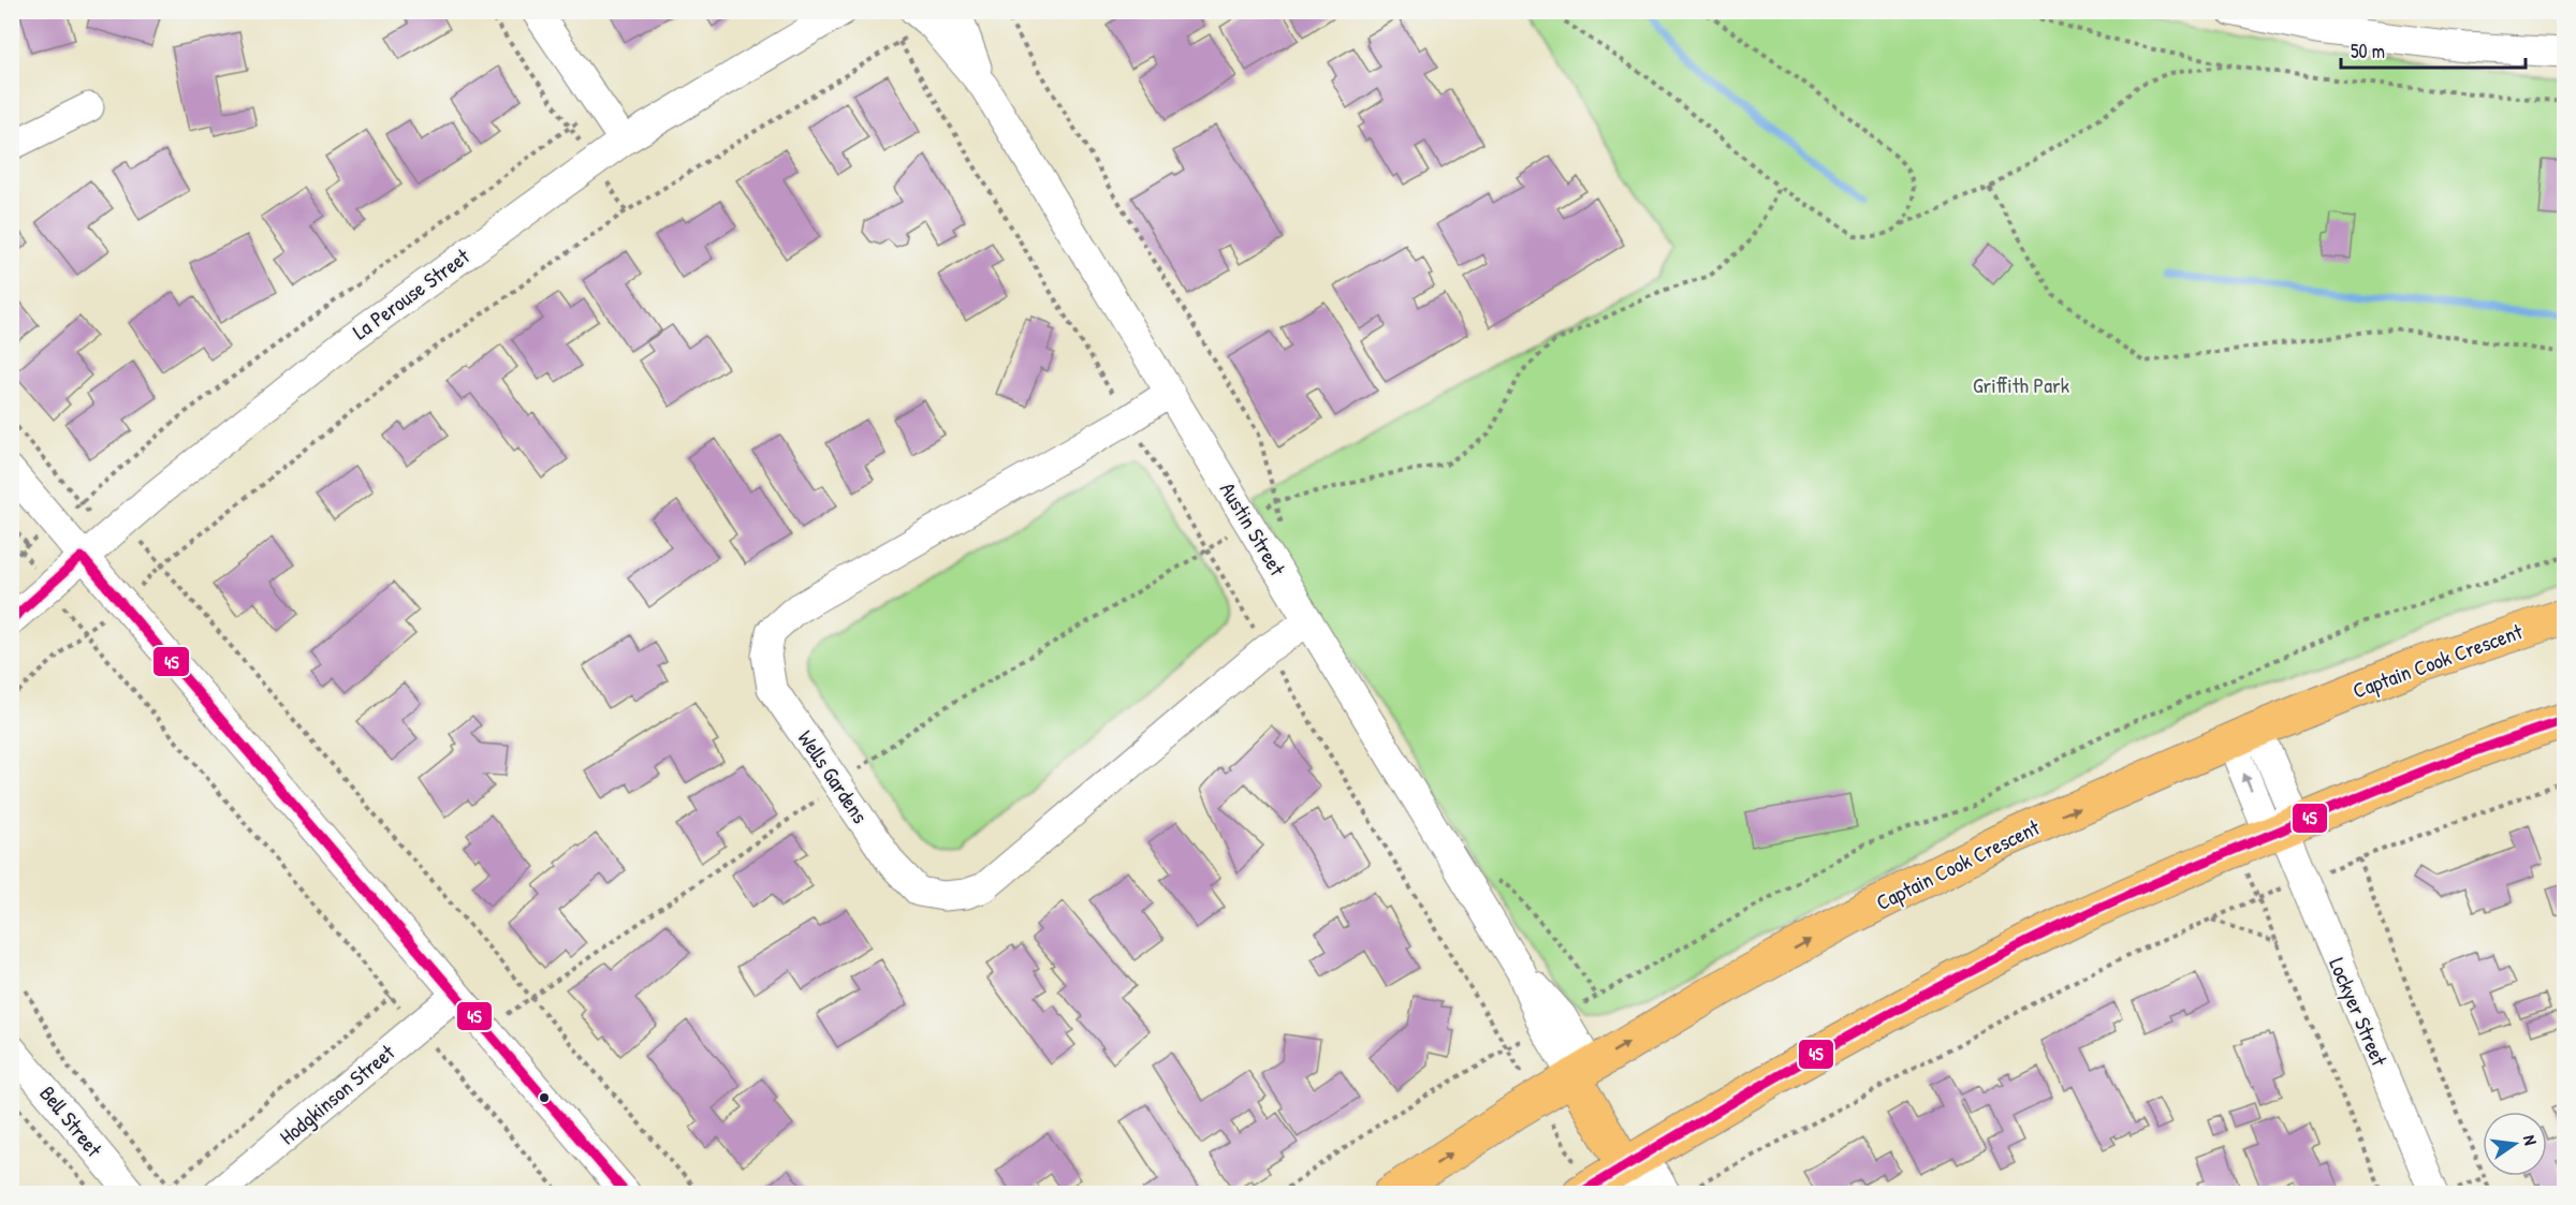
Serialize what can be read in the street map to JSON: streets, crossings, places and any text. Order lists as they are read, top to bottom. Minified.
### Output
{"streets":{"main road":["Captain Cook Crescent"],"street":["La Perouse Street","Austin Street","Wells Gardens","Lockyer Street","Hodgkinson Street","Bell Street"]},"crossings":[["Austin Street","Captain Cook Crescent"],["Austin Street","Wells Gardens"],["Captain Cook Crescent","Lockyer Street"]],"parks":["Griffith Park"],"lines":["transit line 4S"],"scale_bar":"50 m","north":"right"}
